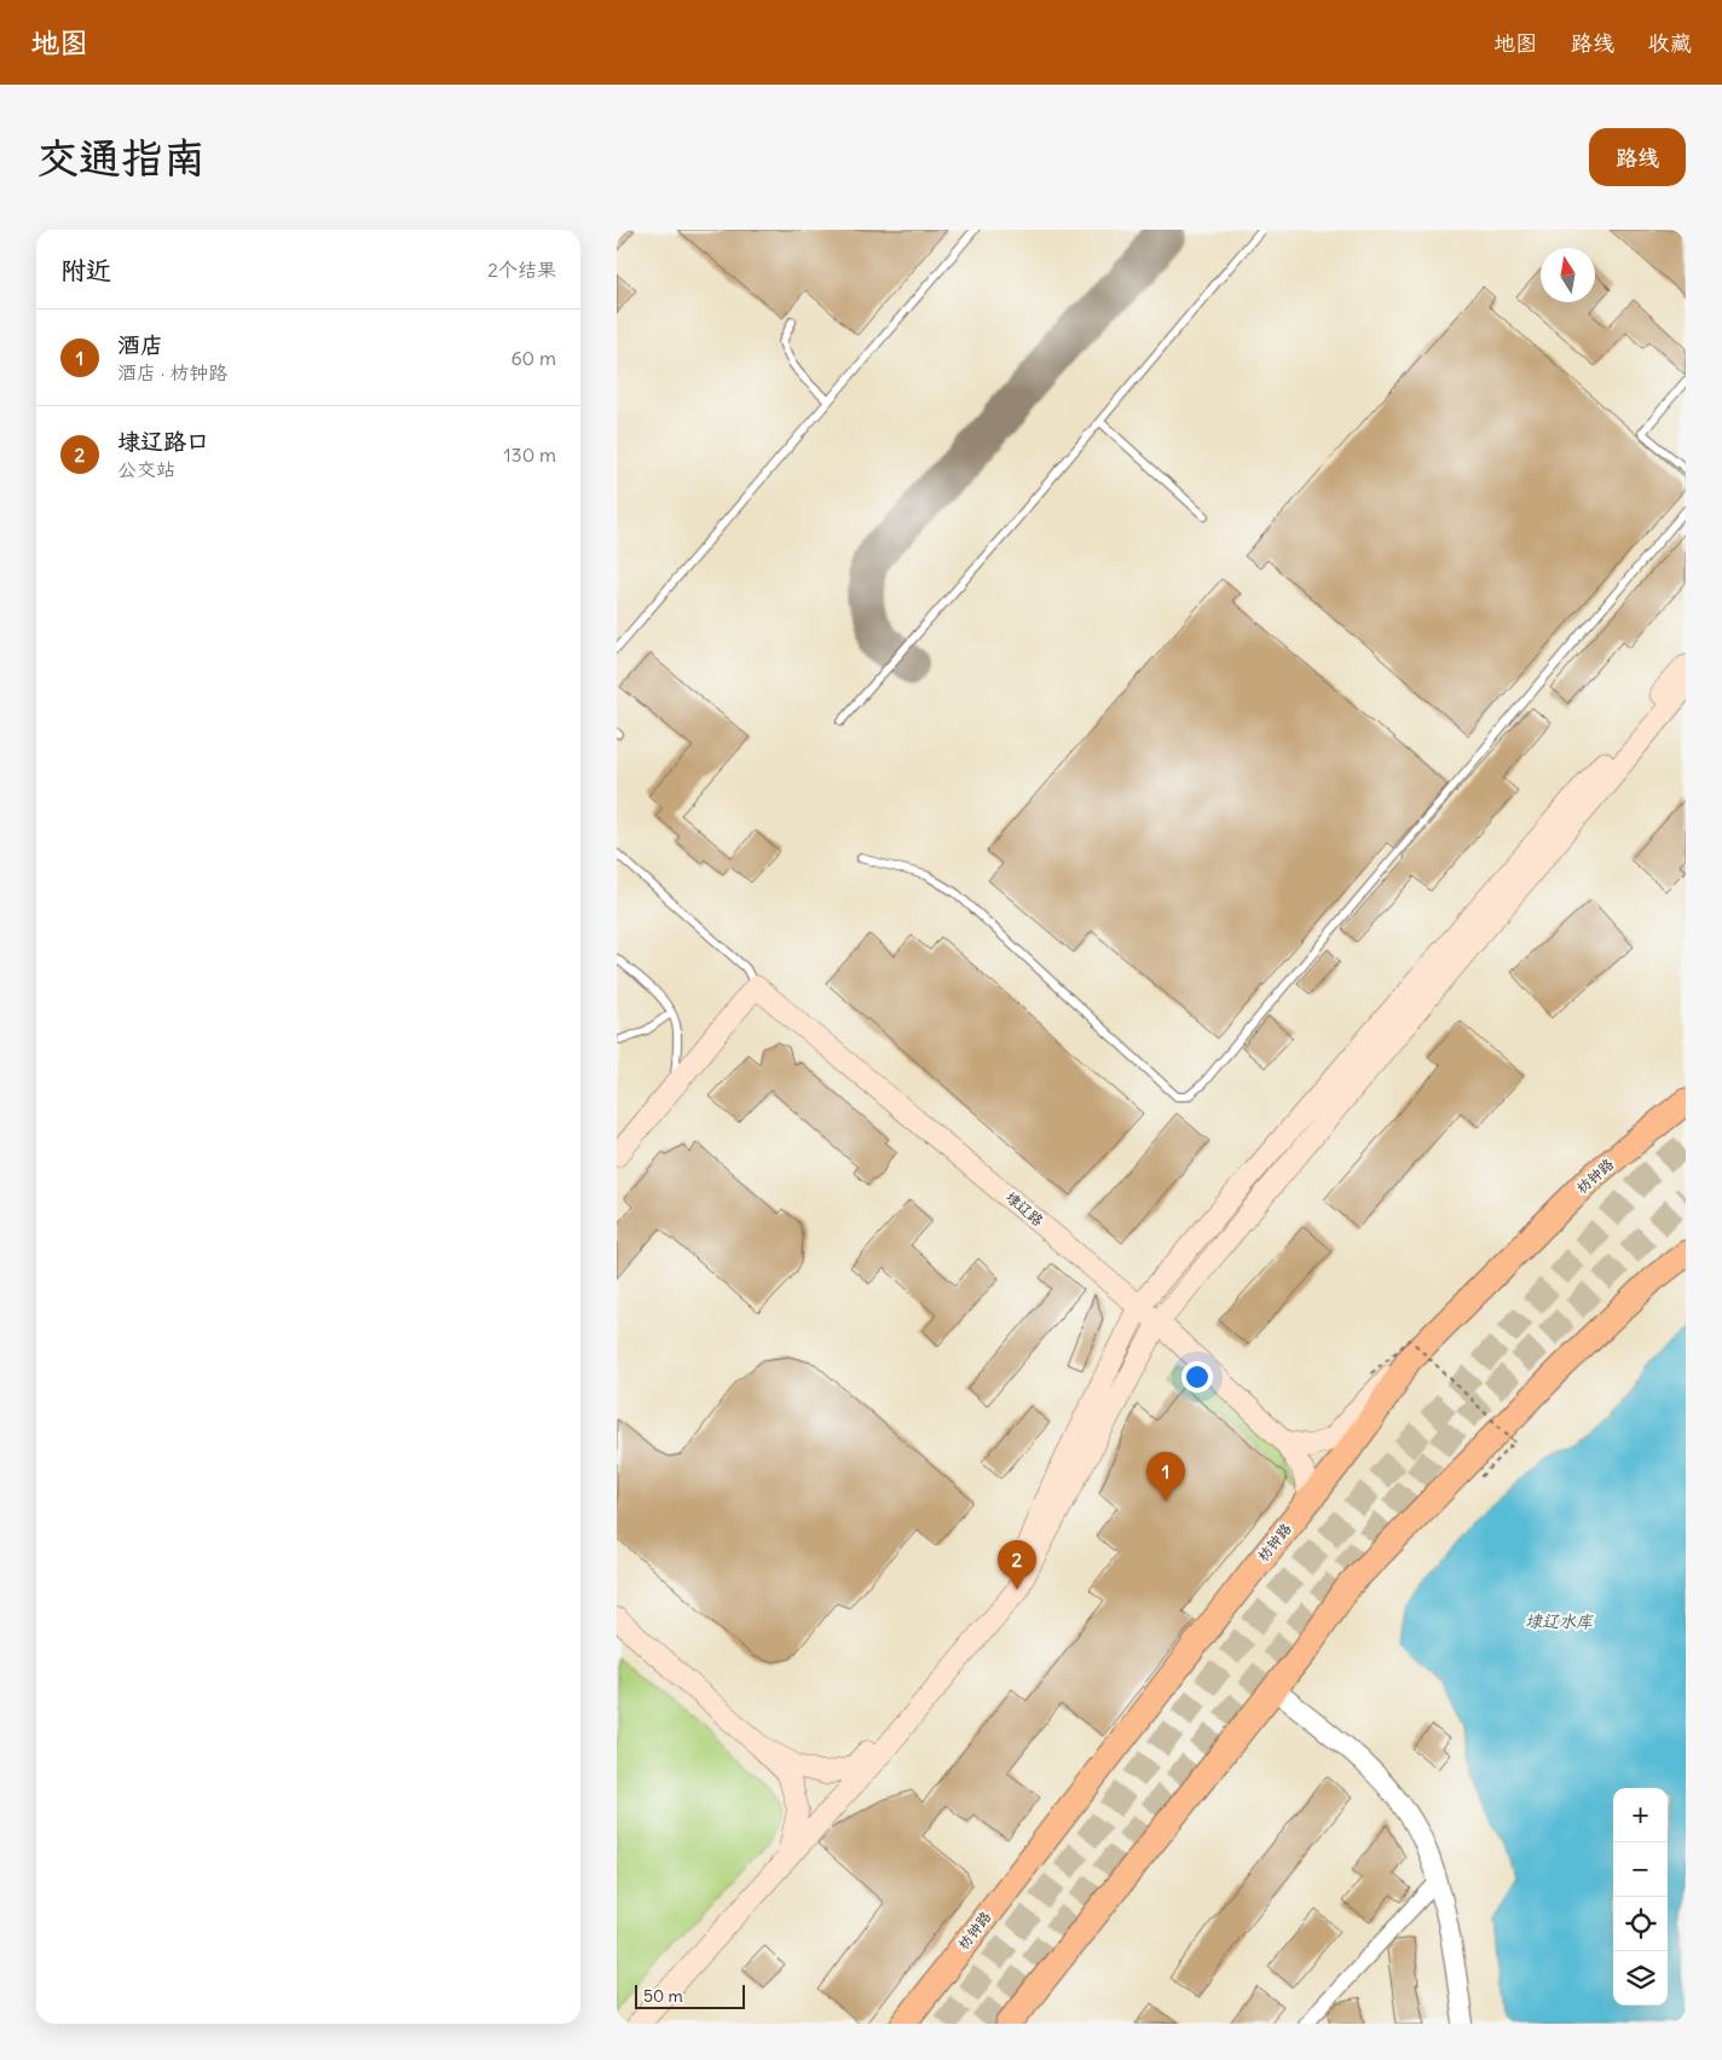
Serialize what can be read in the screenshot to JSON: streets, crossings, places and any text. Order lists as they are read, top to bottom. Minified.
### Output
{"streets":{"highway":["枋钟路"],"main road":["埭辽路"]},"crossings":[["枋钟路","埭辽路"]],"water":["埭辽水库"],"scale_bar":"50 m","north":"top","page":{"header":"地图","nav":["地图","路线","收藏"],"buttons":"路线","title":"交通指南","heading":["附近","2个结果"],"list":[{"mark":"1","name":"酒店","note":"酒店 · 枋钟路","value":"60 m"},{"mark":"2","name":"埭辽路口","note":"公交站","value":"130 m"}],"pins":["1","2"],"map_buttons":["+","−"],"scale":"50 m"}}
